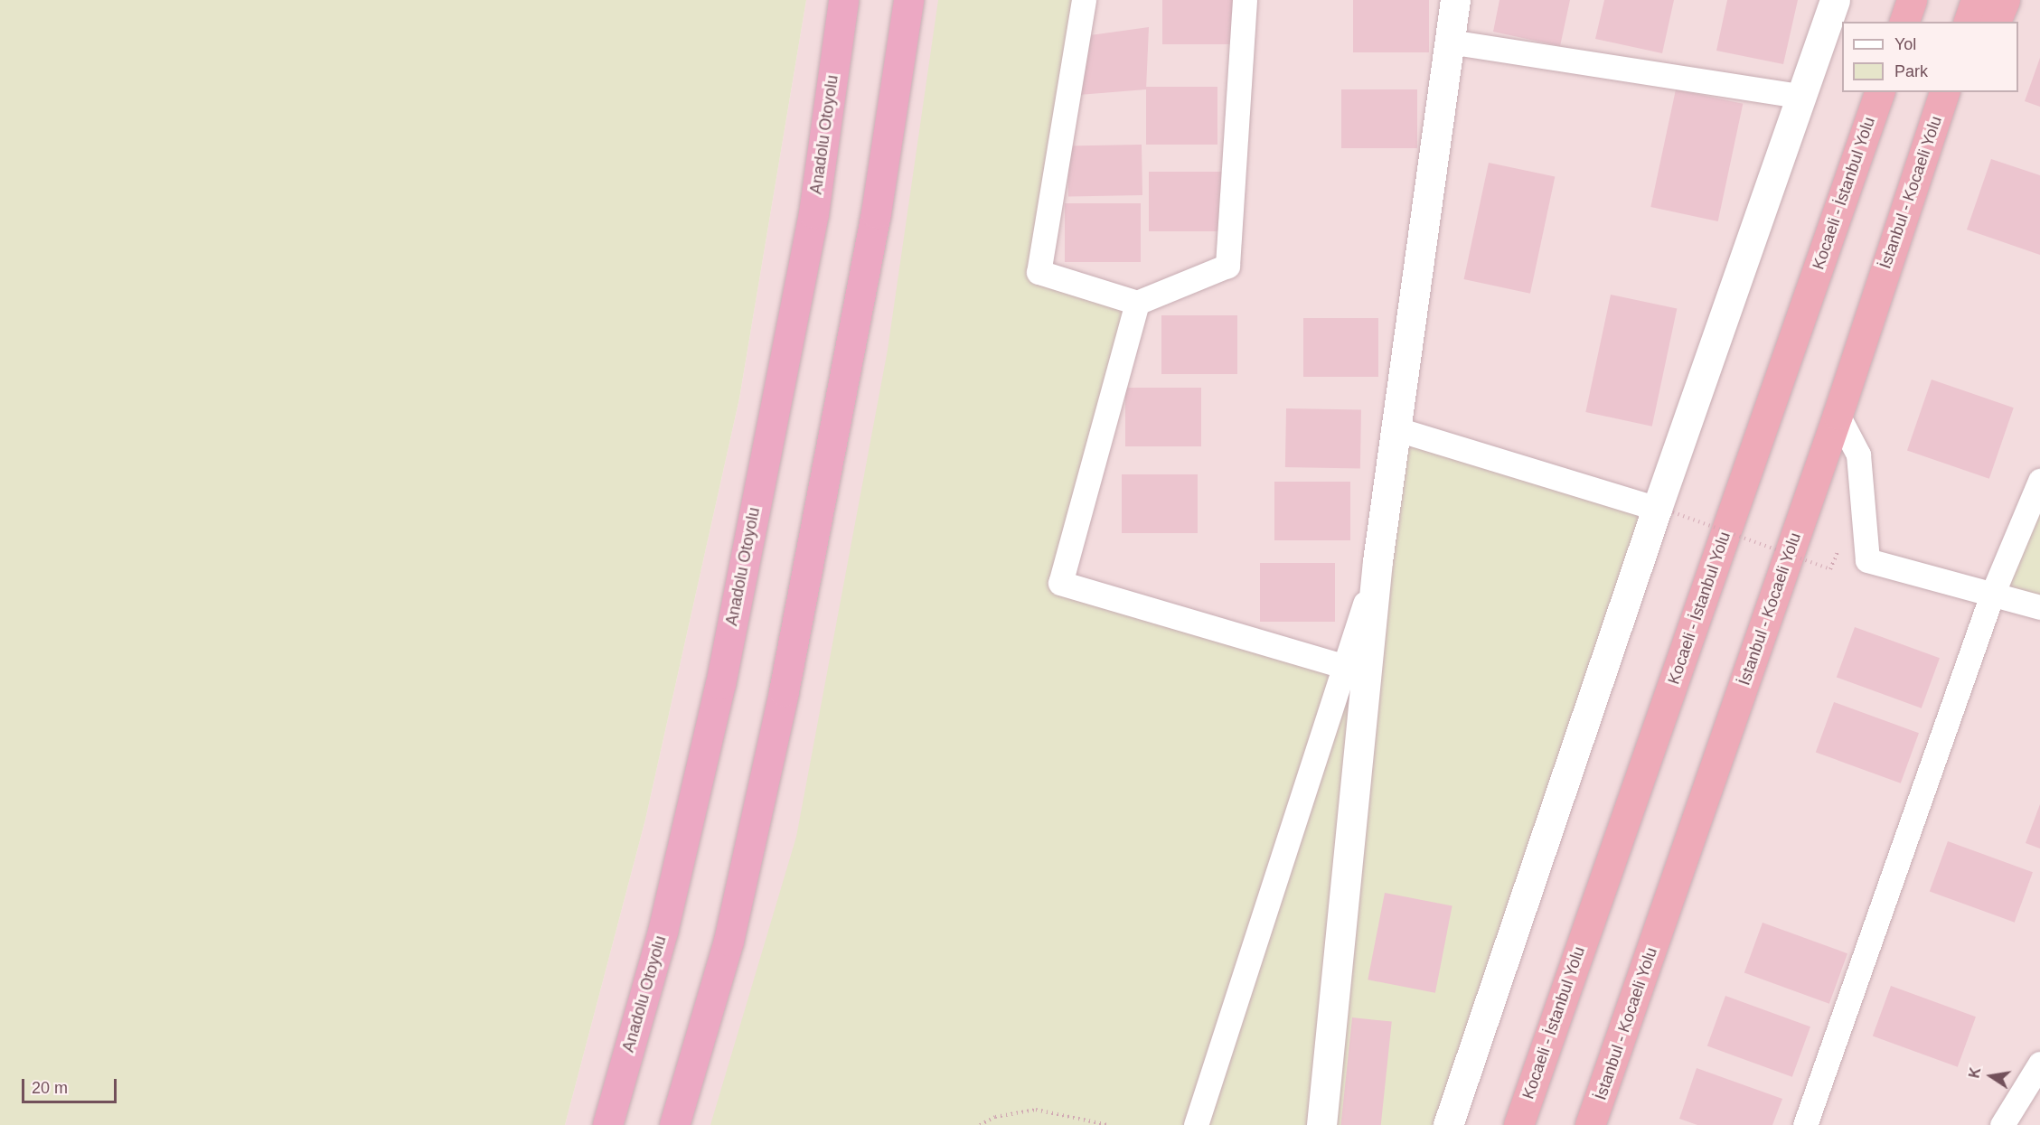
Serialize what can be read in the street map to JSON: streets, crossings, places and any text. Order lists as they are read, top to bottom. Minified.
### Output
{"streets":{"highway":["Anadolu Otoyolu","İstanbul - Kocaeli Yolu","Kocaeli - İstanbul Yolu"]},"legend":["Yol","Park"],"scale_bar":"20 m","north":"left"}
